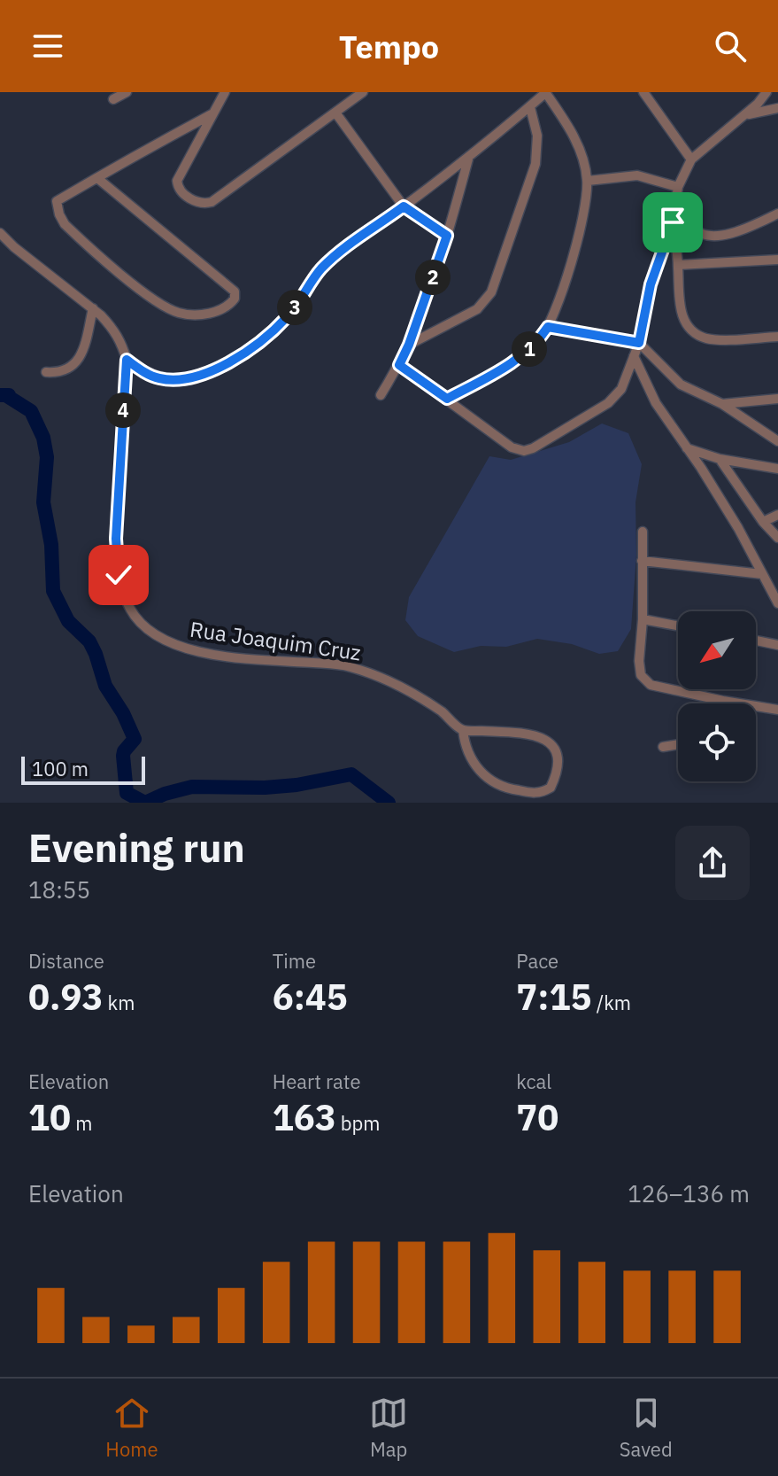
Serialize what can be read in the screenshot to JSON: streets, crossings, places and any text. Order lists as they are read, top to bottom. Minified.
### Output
{"streets":{"street":["Rua Joaquim Cruz"]},"scale_bar":"100 m","north":"bottom left","page":{"header":"Tempo","pins":["2","3","1","4"],"scale":"100 m","heading":["Evening run","18:55"],"stats":[["Distance","0.93 km"],["Time","6:45"],["Pace","7:15 /km"],["Elevation","10 m"],["Heart rate","163 bpm"],["kcal","70"]],"chart":["Elevation","126–136 m"],"tabs":["Home","Map","Saved"]}}
